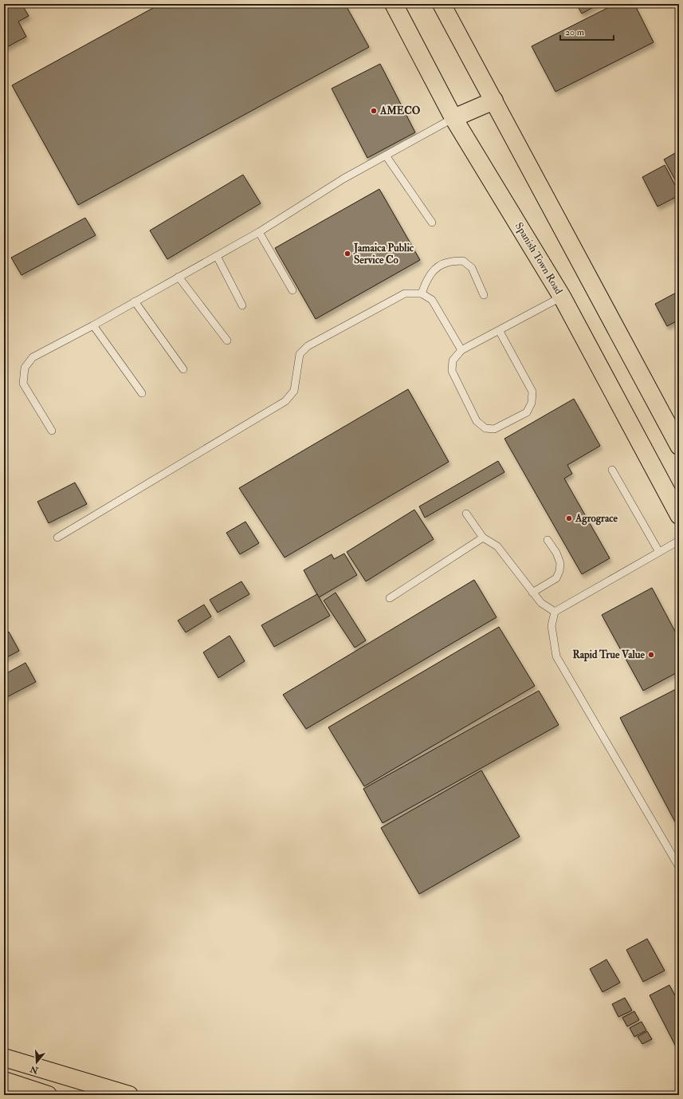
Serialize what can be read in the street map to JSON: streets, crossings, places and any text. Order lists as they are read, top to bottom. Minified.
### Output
{"streets":{"highway":["Spanish Town Road"]},"places":["AMECO","Jamaica Public Service Co","Agrograce","Rapid True Value"],"scale_bar":"20 m","north":"bottom"}
